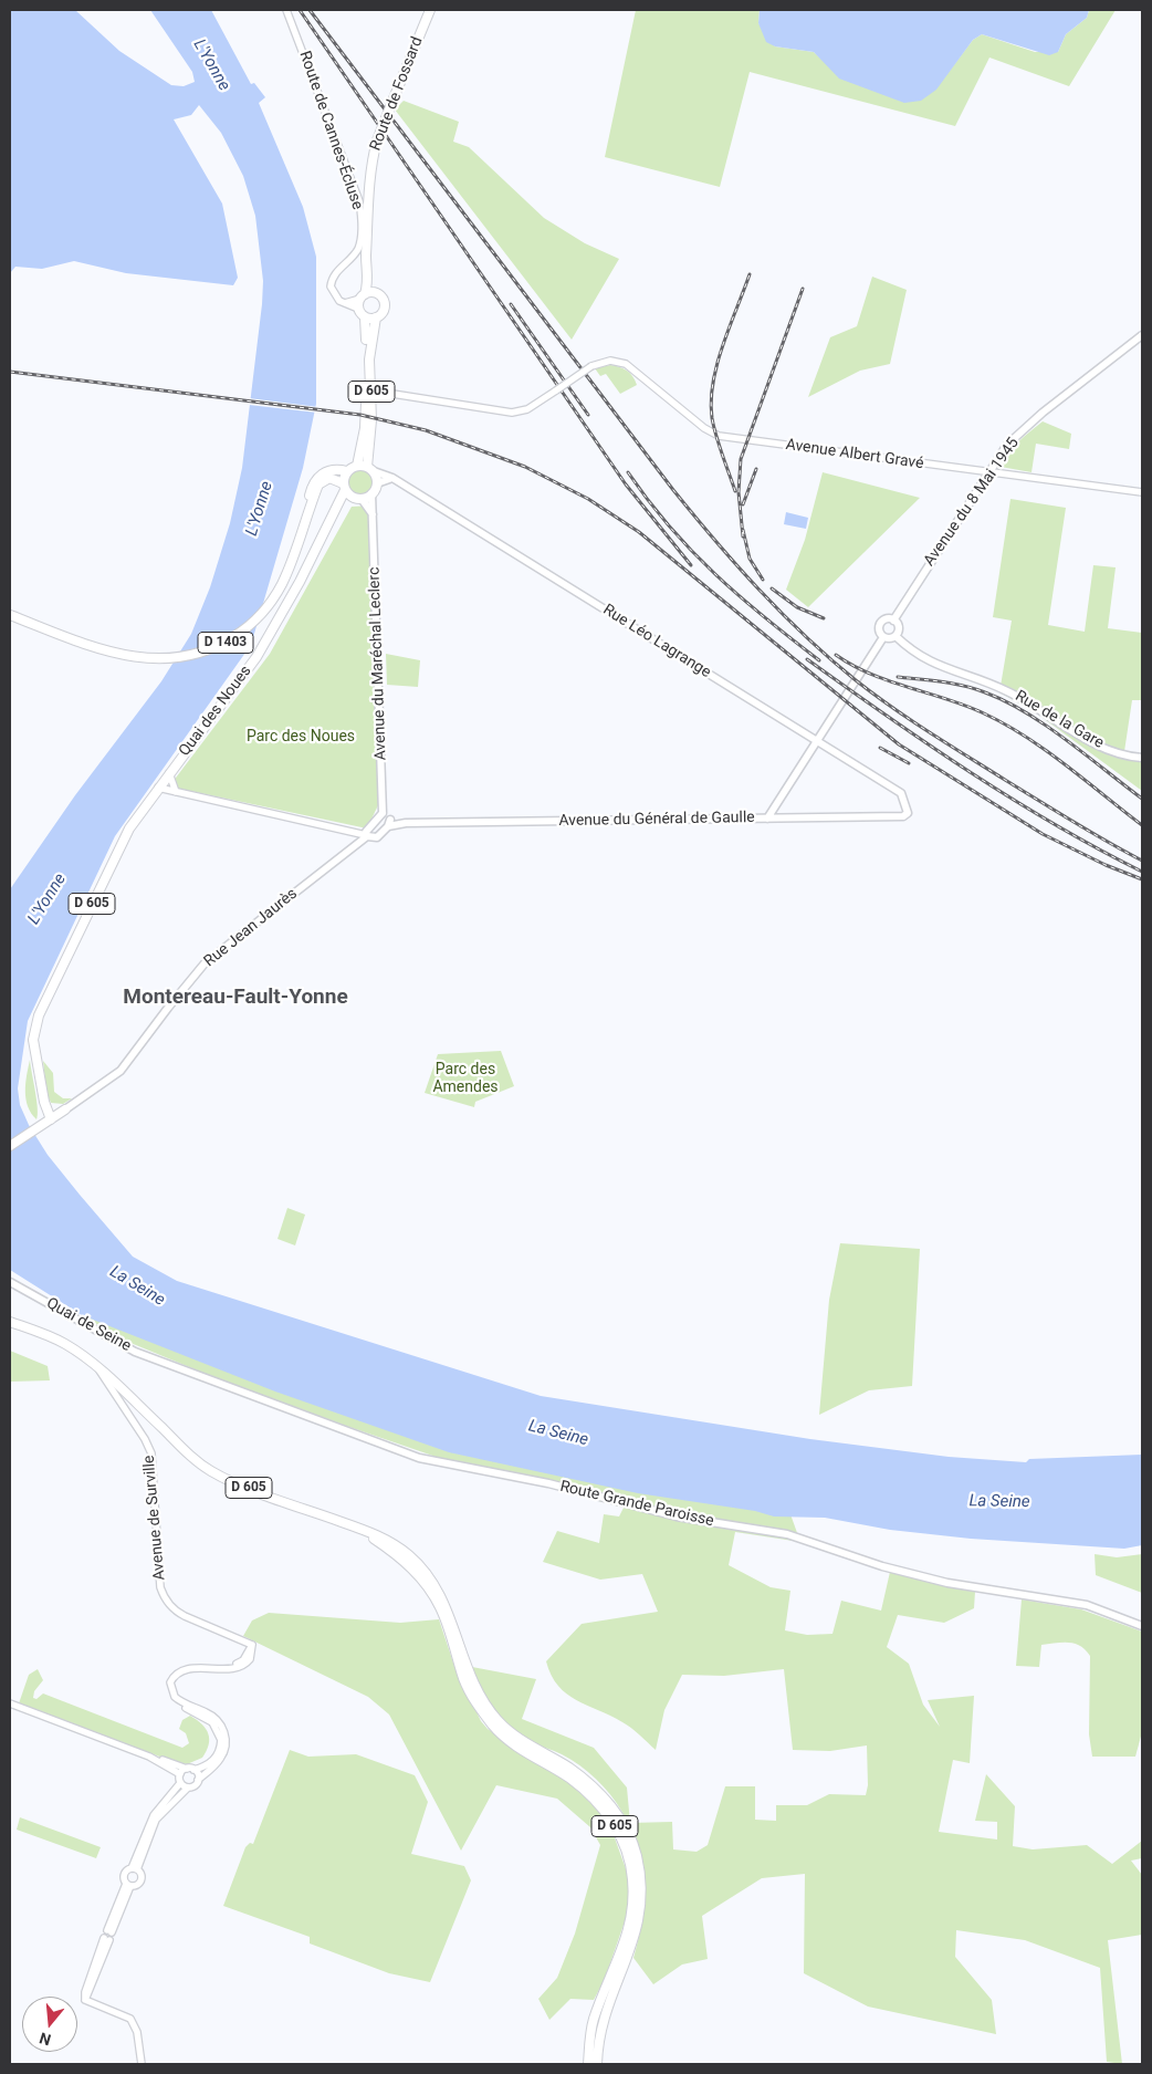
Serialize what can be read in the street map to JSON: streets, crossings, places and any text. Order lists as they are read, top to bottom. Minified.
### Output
{"streets":{"main road":["Route de Fossard","D 605","Avenue du 8 Mai 1945","Rue Léo Lagrange","D 1403","Avenue du Maréchal Leclerc","Quai des Noues","Rue de la Gare","Avenue du Général de Gaulle","Rue Jean Jaurès","Quai de Seine","Route Grande Paroisse"],"street":["Route de Cannes-Écluse","Avenue Albert Gravé","Avenue de Surville"]},"crossings":[["Route de Fossard","D 605"],["D 605","Avenue Albert Gravé"],["D 605","Rue Léo Lagrange"],["D 605","D 1403"],["D 605","Avenue du Maréchal Leclerc"],["D 605","Quai des Noues"],["D 605","Rue Jean Jaurès"],["D 605","Avenue de Surville"],["Avenue Albert Gravé","Avenue du 8 Mai 1945"],["Avenue du 8 Mai 1945","Rue de la Gare"],["Rue Léo Lagrange","D 1403"],["Rue Léo Lagrange","Avenue du Maréchal Leclerc"],["Rue Léo Lagrange","Avenue du Général de Gaulle"],["D 1403","Avenue du Maréchal Leclerc"],["Avenue du Maréchal Leclerc","Avenue du Général de Gaulle"],["Quai de Seine","Route Grande Paroisse"]],"districts":["Montereau-Fault-Yonne"],"water":["L'Yonne","La Seine"],"parks":["Parc des Noues","Parc des Amendes"],"north":"bottom"}
